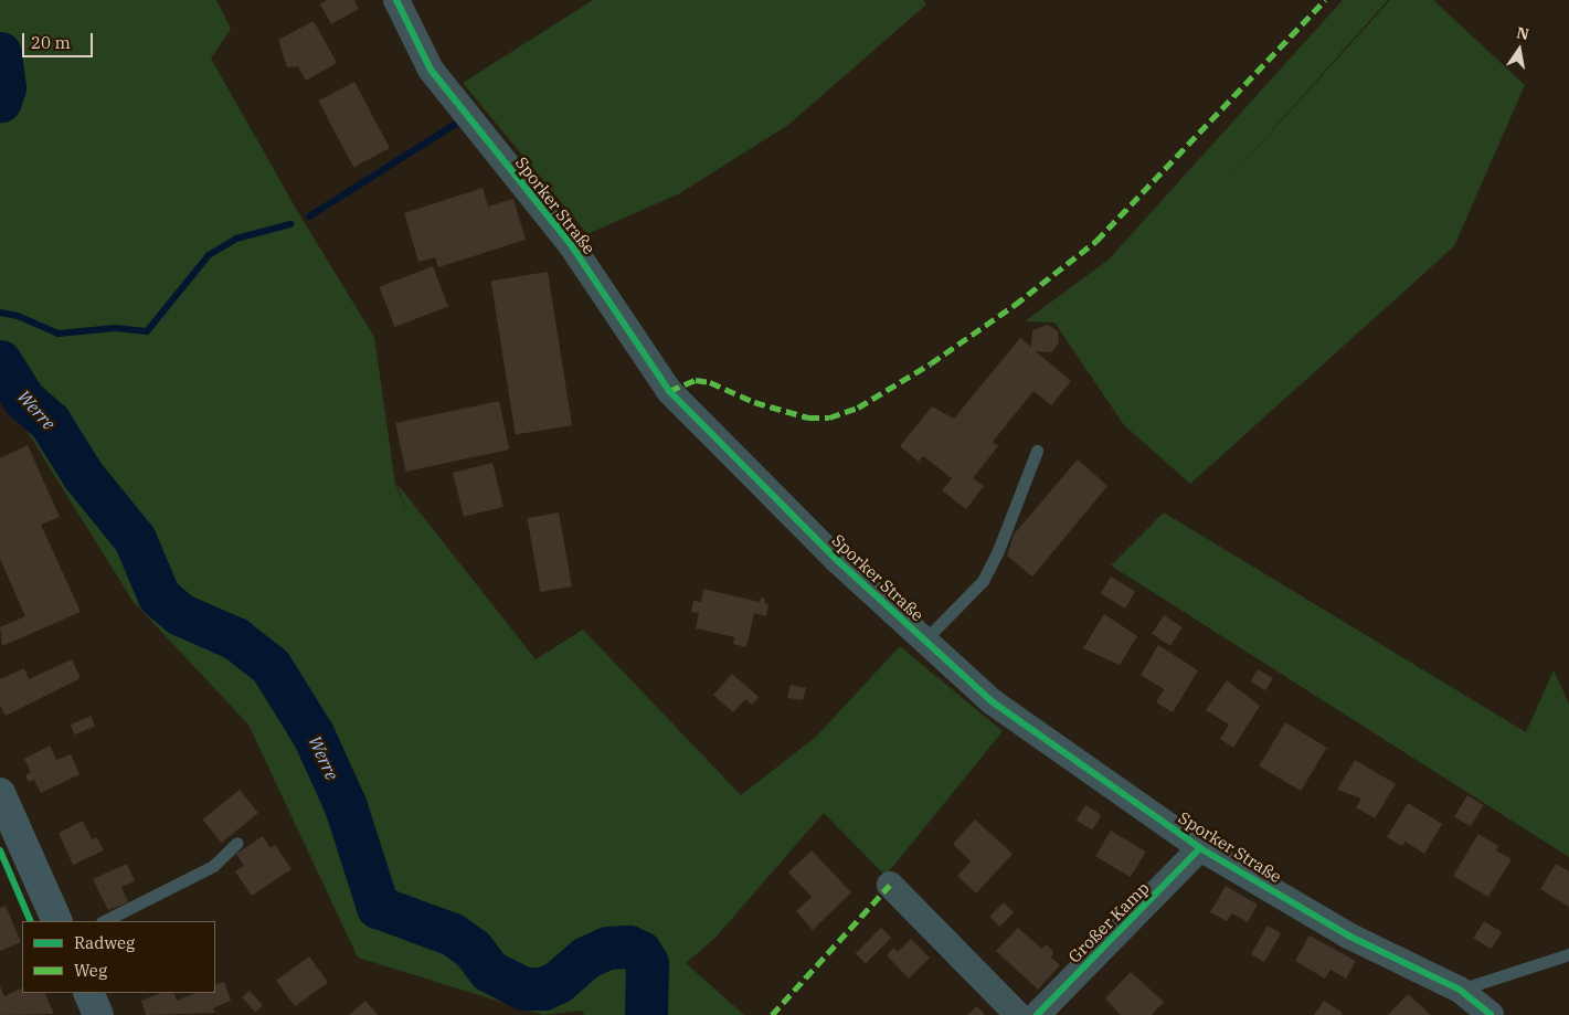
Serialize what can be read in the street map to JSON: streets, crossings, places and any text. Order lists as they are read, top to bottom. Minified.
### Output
{"streets":{"street":["Sporker Straße","Großer Kamp"]},"crossings":[["Sporker Straße","Großer Kamp"]],"water":["Werre"],"legend":["Radweg","Weg"],"scale_bar":"20 m","north":"top"}
